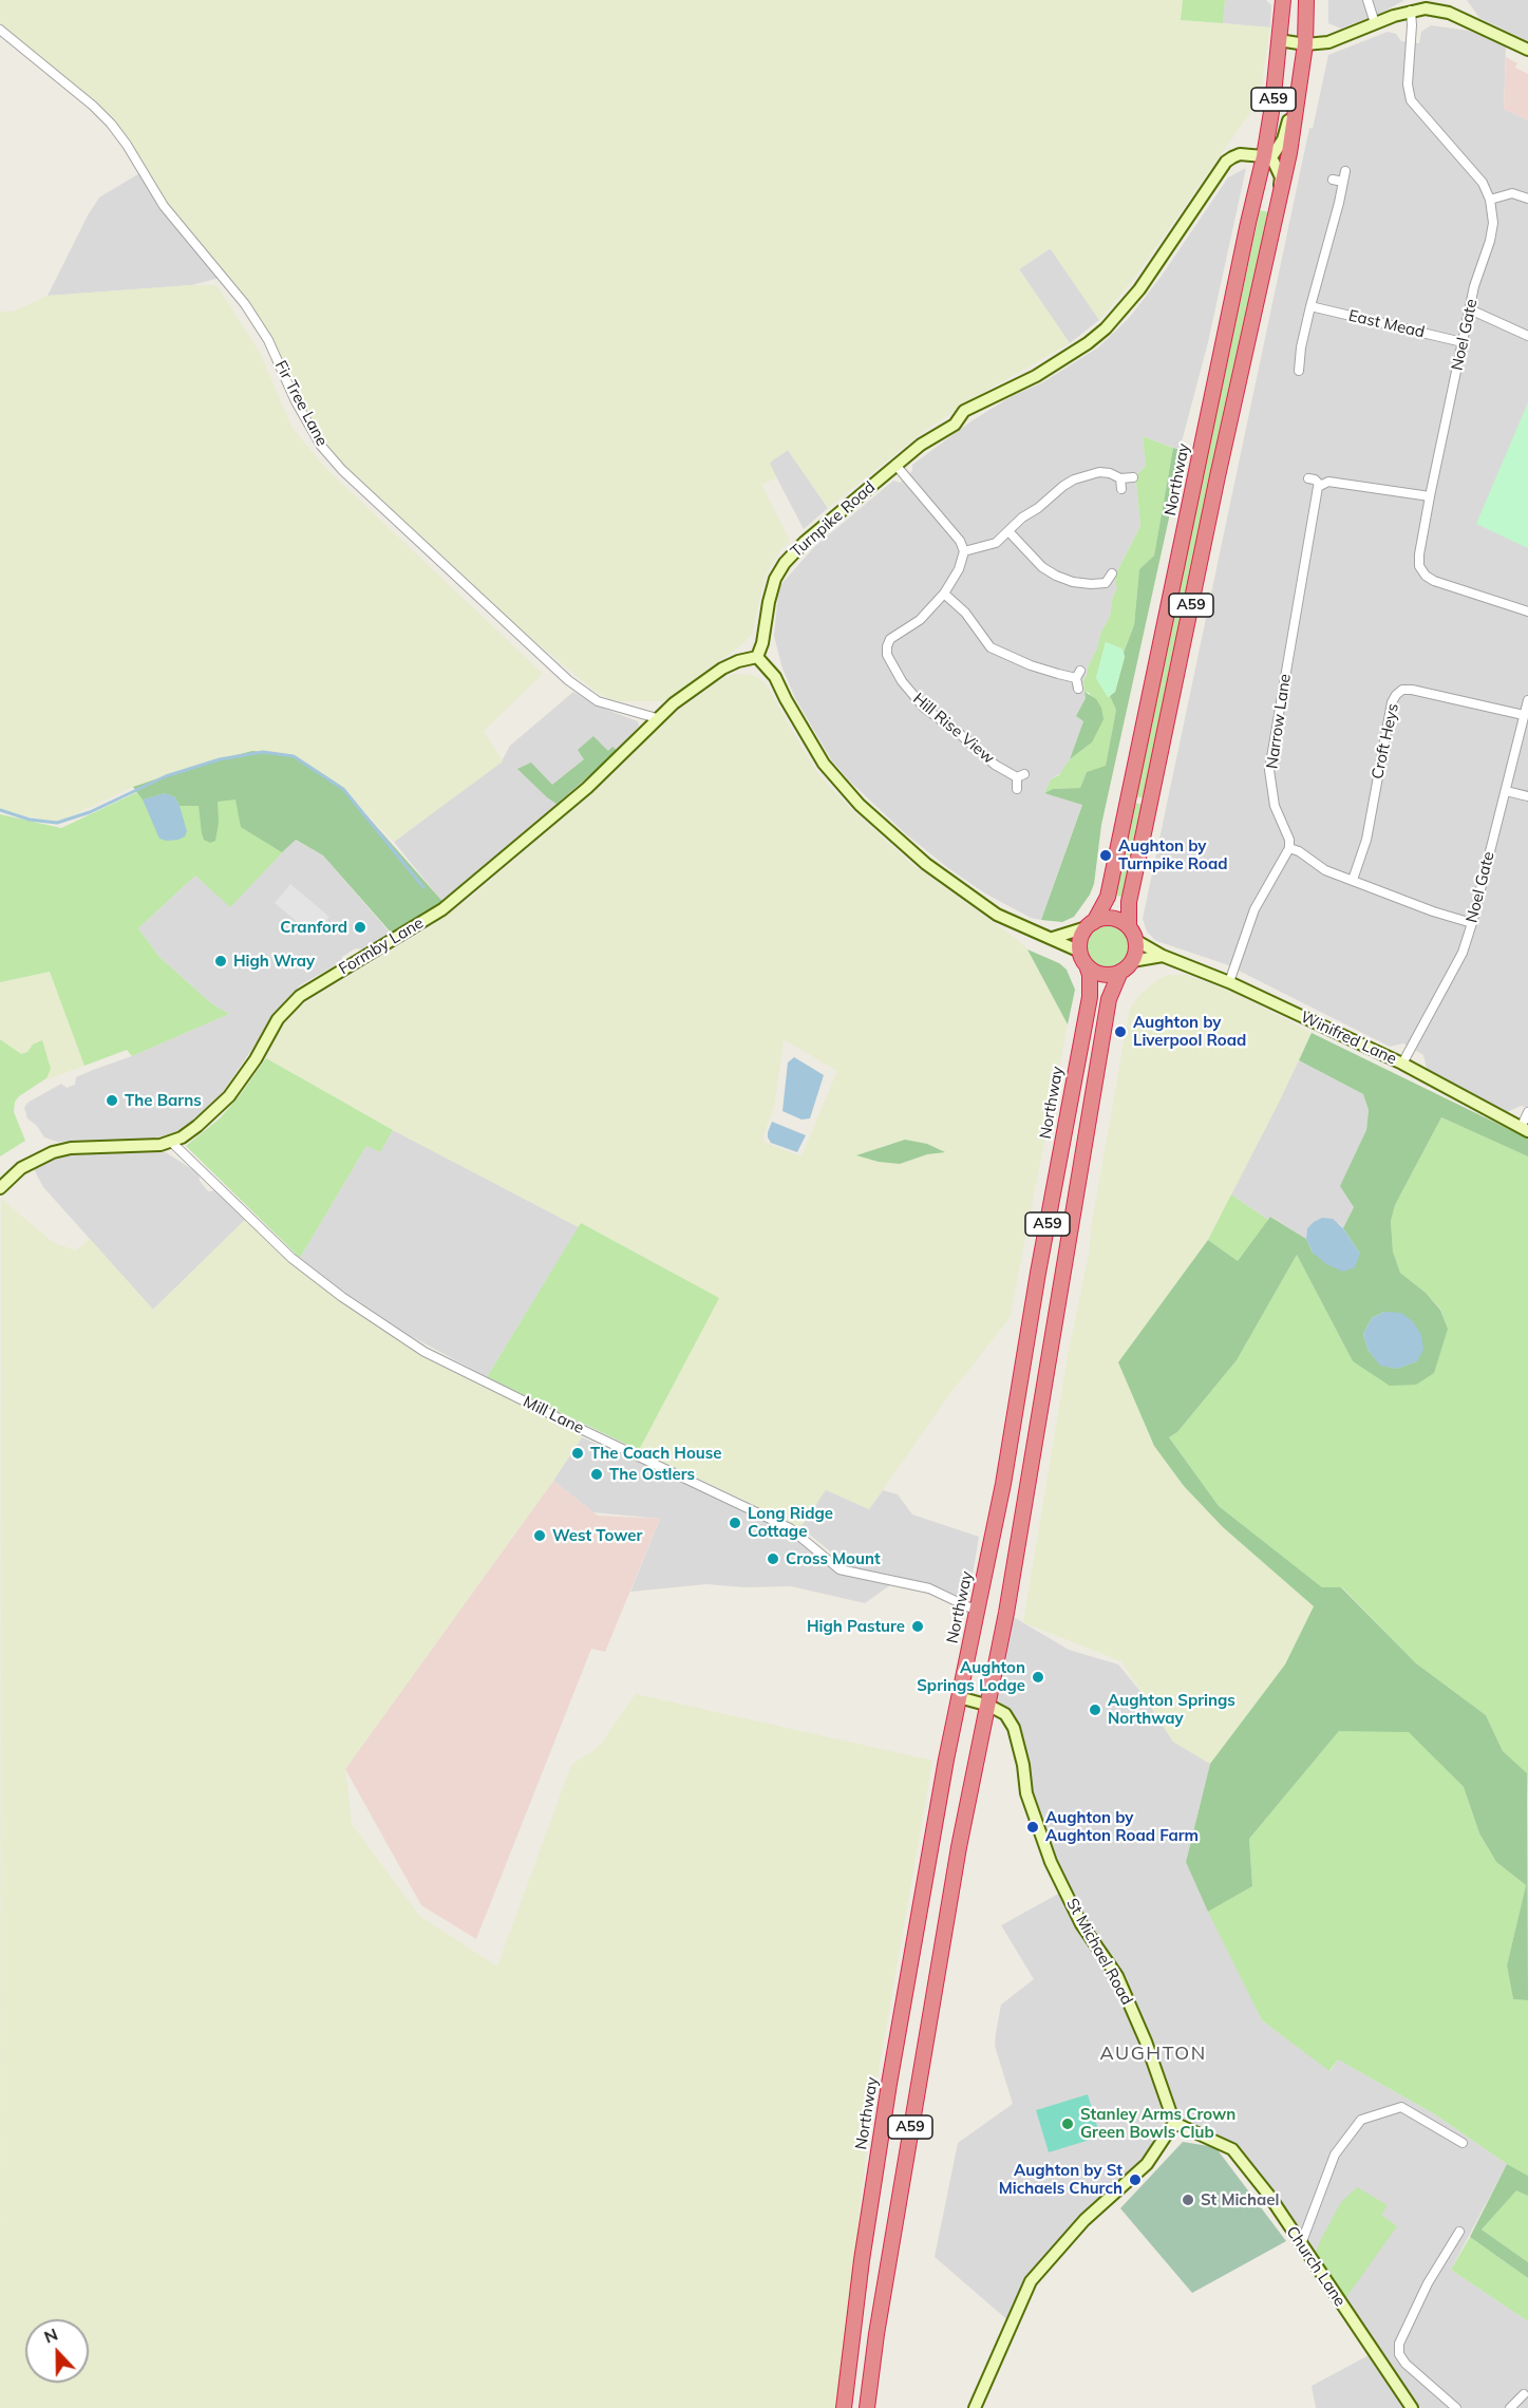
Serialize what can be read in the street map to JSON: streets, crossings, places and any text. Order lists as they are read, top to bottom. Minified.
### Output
{"streets":{"highway":["A59","Northway"],"street":["East Mead","Noel Gate","Fir Tree Lane","Turnpike Road","Narrow Lane","Hill Rise View","Croft Heys","Formby Lane","Winifred Lane","Mill Lane","St Michael Road","Church Lane"]},"crossings":[["A59","Northway"],["A59","Winifred Lane"],["A59","St Michael Road"],["East Mead","Noel Gate"],["Noel Gate","Croft Heys"],["Noel Gate","Winifred Lane"],["Fir Tree Lane","Formby Lane"],["Northway","Turnpike Road"],["Northway","Winifred Lane"],["Northway","Mill Lane"],["Turnpike Road","Formby Lane"],["Formby Lane","Mill Lane"],["St Michael Road","Church Lane"]],"districts":["AUGHTON"],"places":["Aughton by Turnpike Road","Cranford","High Wray","Aughton by Liverpool Road","The Barns","The Coach House","The Ostlers","Long Ridge Cottage","West Tower","Cross Mount","High Pasture","Aughton Springs Lodge","Aughton Springs Northway","Aughton by Aughton Road Farm","Stanley Arms Crown Green Bowls Club","Aughton by St Michaels Church","St Michael"],"north":"top"}
